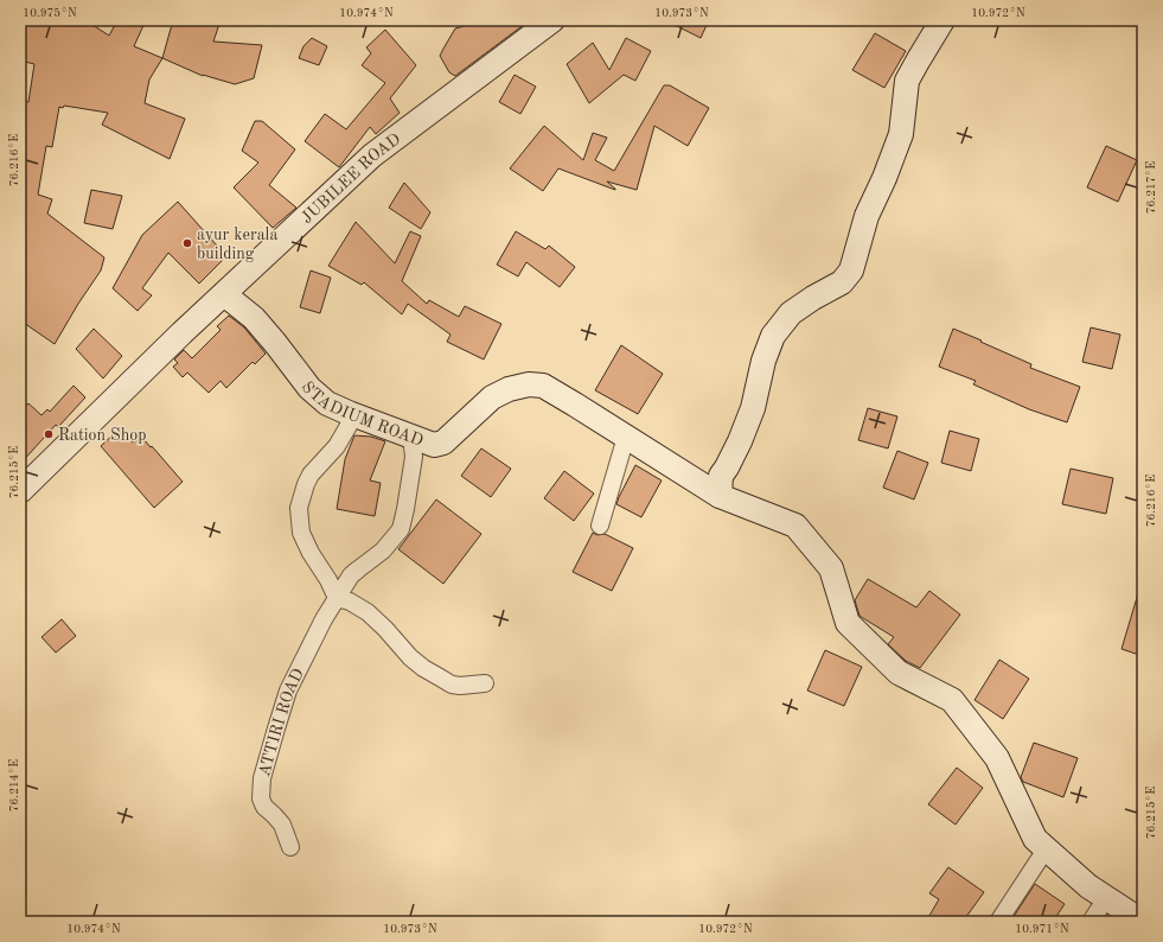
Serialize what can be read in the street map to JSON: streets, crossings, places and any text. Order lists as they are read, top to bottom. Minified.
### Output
{"streets":{"street":["JUBILEE ROAD","STADIUM ROAD","ATTIRI ROAD"]},"crossings":[["JUBILEE ROAD","STADIUM ROAD"],["STADIUM ROAD","ATTIRI ROAD"]],"places":["ayur kerala building","Ration Shop"],"coordinates":["10.975°N","10.974°N","10.973°N","10.972°N","76.216°E","76.217°E","76.215°E","76.214°E","10.971°N"]}
